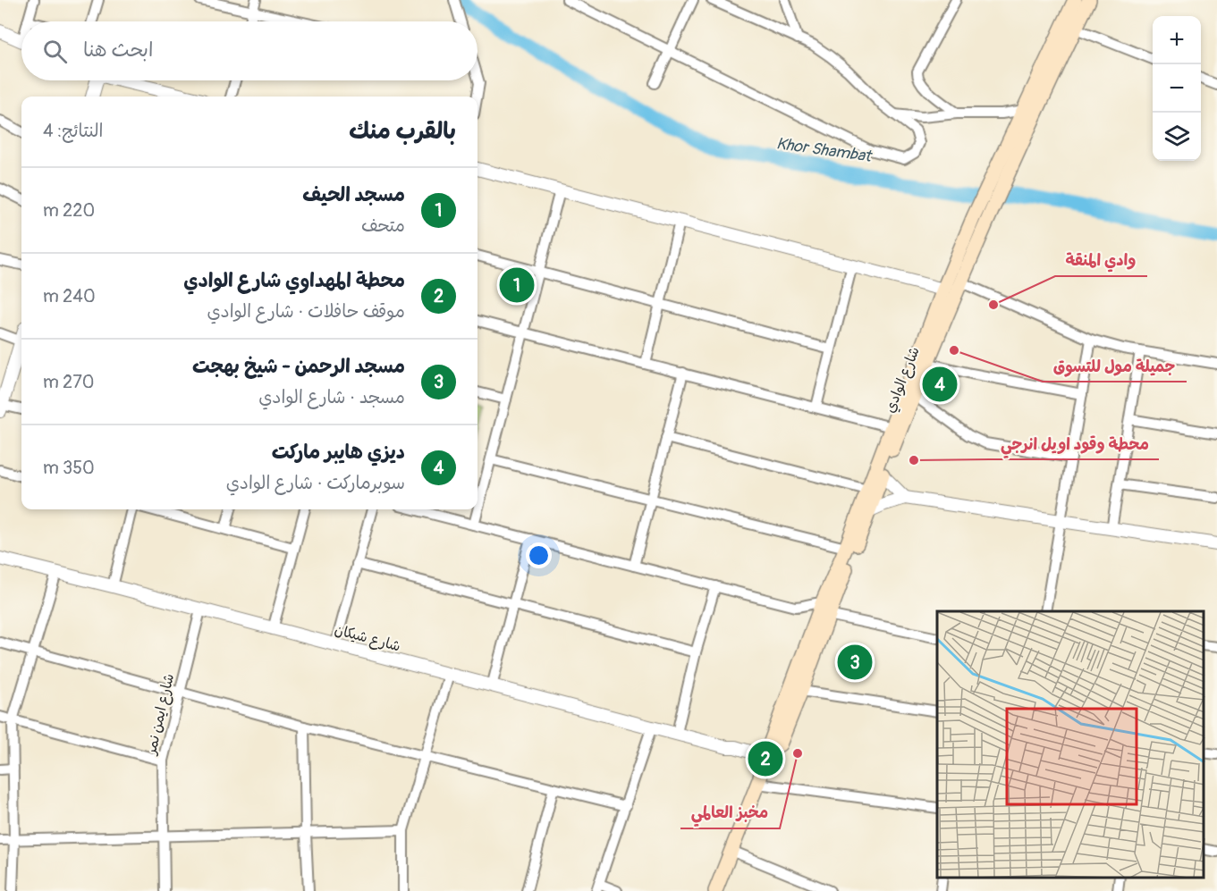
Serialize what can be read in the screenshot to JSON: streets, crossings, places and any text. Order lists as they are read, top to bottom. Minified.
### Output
{"streets":{"main road":["شارع الوادي"],"street":["شارع شيكان","شارع ايمن نمر"]},"crossings":[["شارع الوادي","شارع شيكان"],["شارع شيكان","شارع ايمن نمر"]],"water":["Khor Shambat"],"places":["وادي المنقة","جميلة مول للتسوق","محطة وقود اويل انرجي","مخبز العالمي"],"page":{"map_buttons":["+","−"],"search":"ابحث هنا","heading":["بالقرب منك","النتائج: 4"],"list":[{"mark":"1","name":"مسجد الحيف","note":"متحف","value":"220 m"},{"mark":"2","name":"محطة المهداوي شارع الوادي","note":"موقف حافلات · شارع الوادي","value":"240 m"},{"mark":"3","name":"مسجد الرحمن - شيخ بهجت","note":"مسجد · شارع الوادي","value":"270 m"},{"mark":"4","name":"ديزي هايبر ماركت","note":"سوبرماركت · شارع الوادي","value":"350 m"}],"pins":["1","4","3","2"]}}
